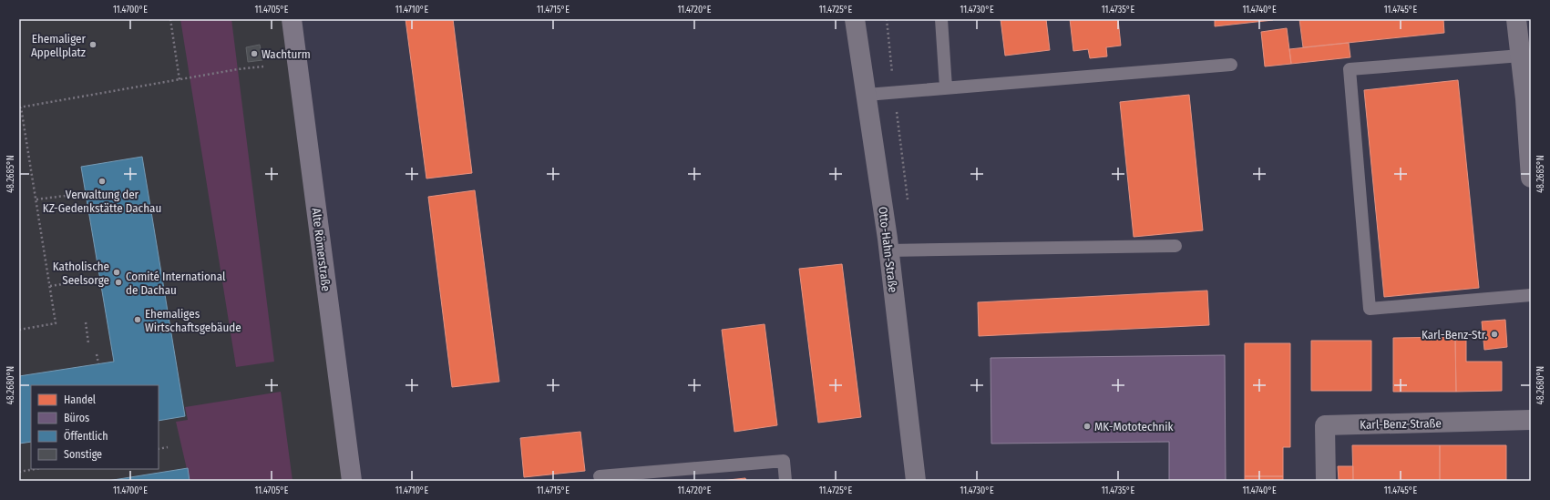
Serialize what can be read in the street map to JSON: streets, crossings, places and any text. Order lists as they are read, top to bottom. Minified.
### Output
{"streets":{"main road":["Alte Römerstraße"],"street":["Otto-Hahn-Straße","Karl-Benz-Straße"]},"places":["Ehemaliger Appellplatz","Wachturm","Verwaltung der KZ-Gedenkstätte Dachau","Katholische Seelsorge","Comité International de Dachau","Ehemaliges Wirtschaftsgebäude","Karl-Benz-Str.","MK-Mototechnik"],"legend":["Handel","Büros","Öffentlich","Sonstige"],"coordinates":["11.4700°E","11.4705°E","11.4710°E","11.4715°E","11.4720°E","11.4725°E","11.4730°E","11.4735°E","11.4740°E","11.4745°E","48.2685°N","48.2680°N"]}
